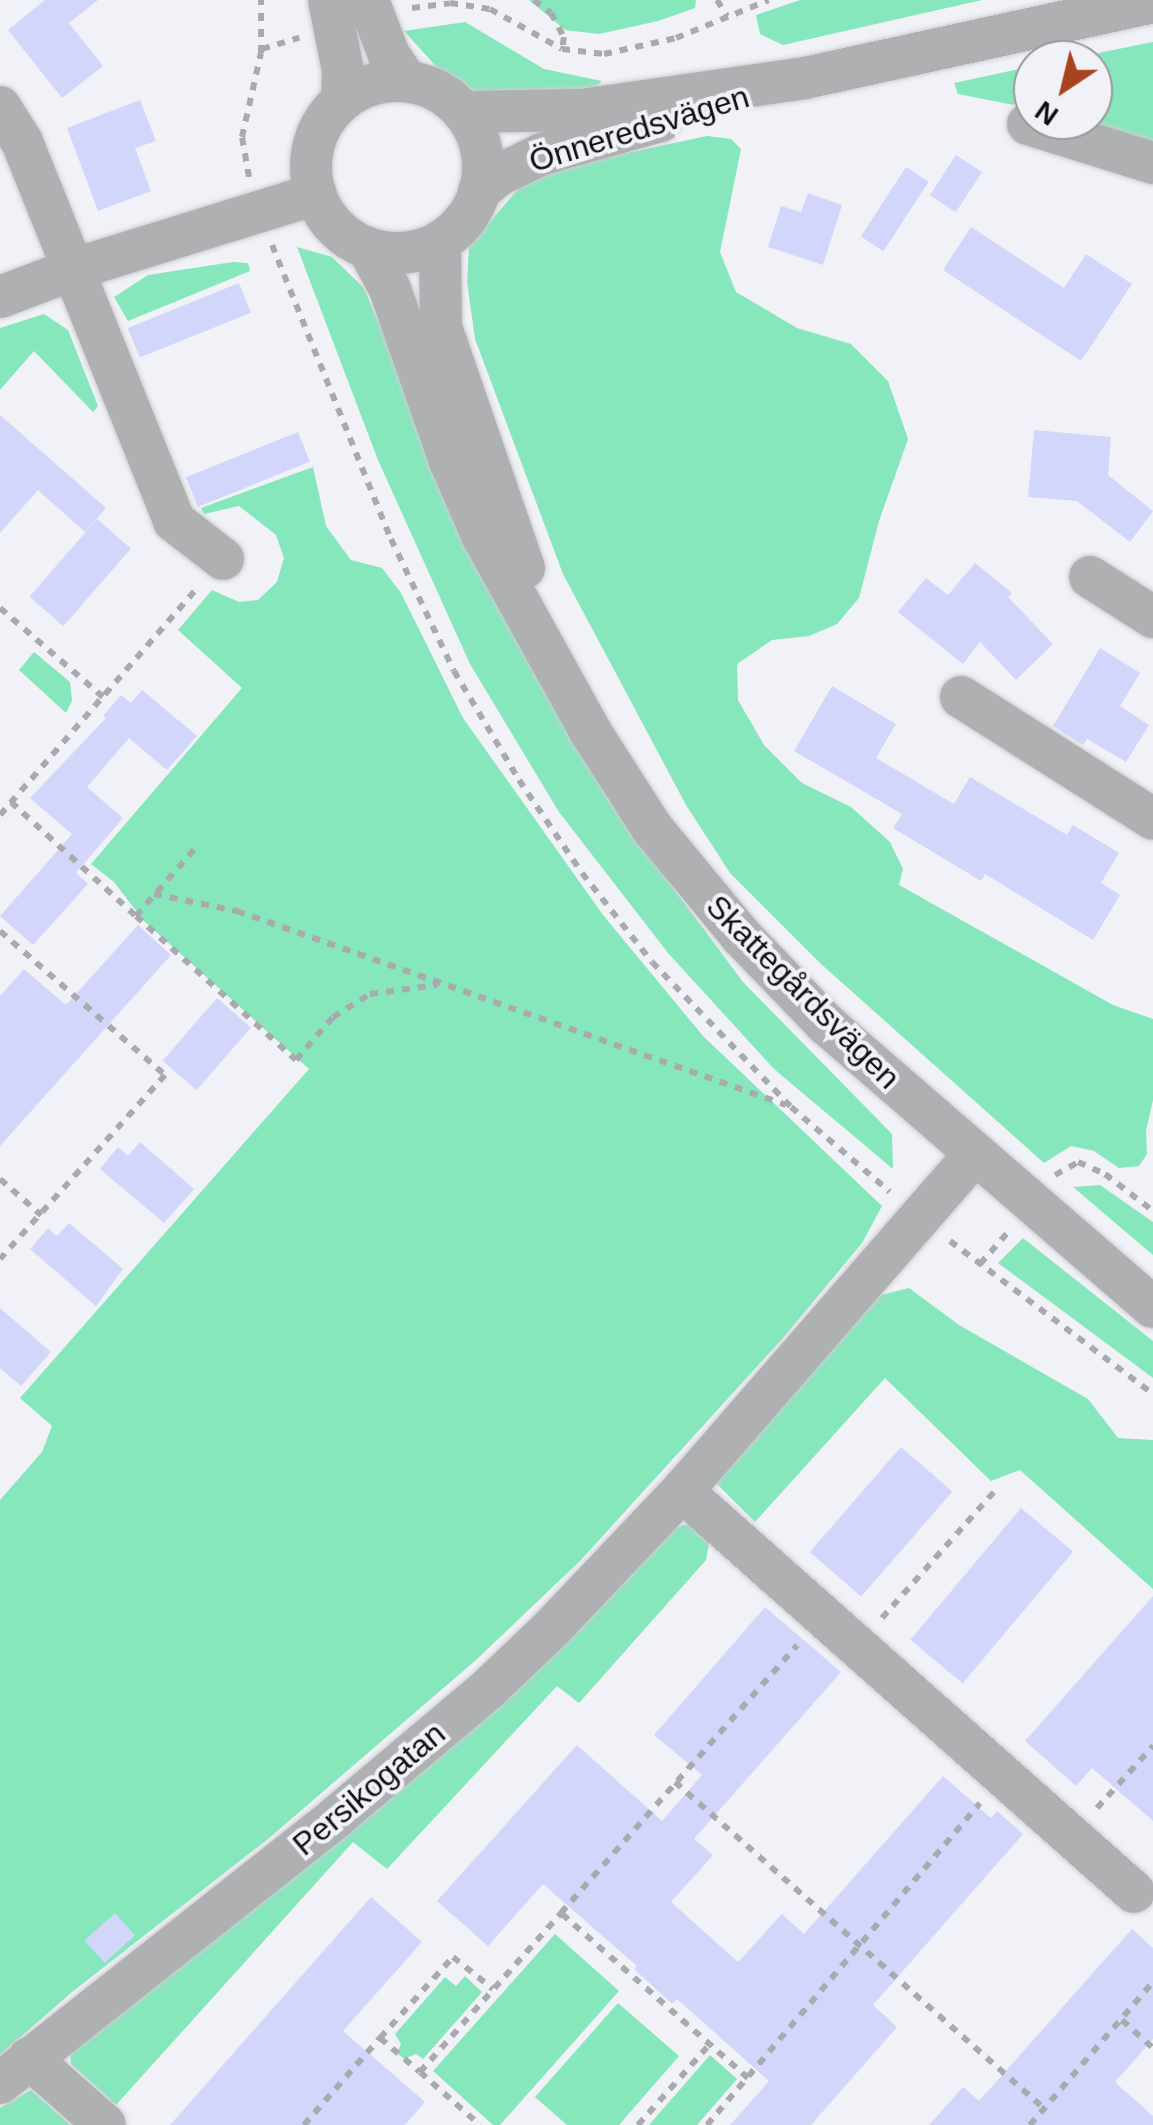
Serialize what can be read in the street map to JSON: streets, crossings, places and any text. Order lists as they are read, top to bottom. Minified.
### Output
{"streets":{"street":["Önneredsvägen","Skattegårdsvägen","Persikogatan"]},"crossings":[["Önneredsvägen","Skattegårdsvägen"],["Skattegårdsvägen","Persikogatan"]],"north":"bottom left"}
